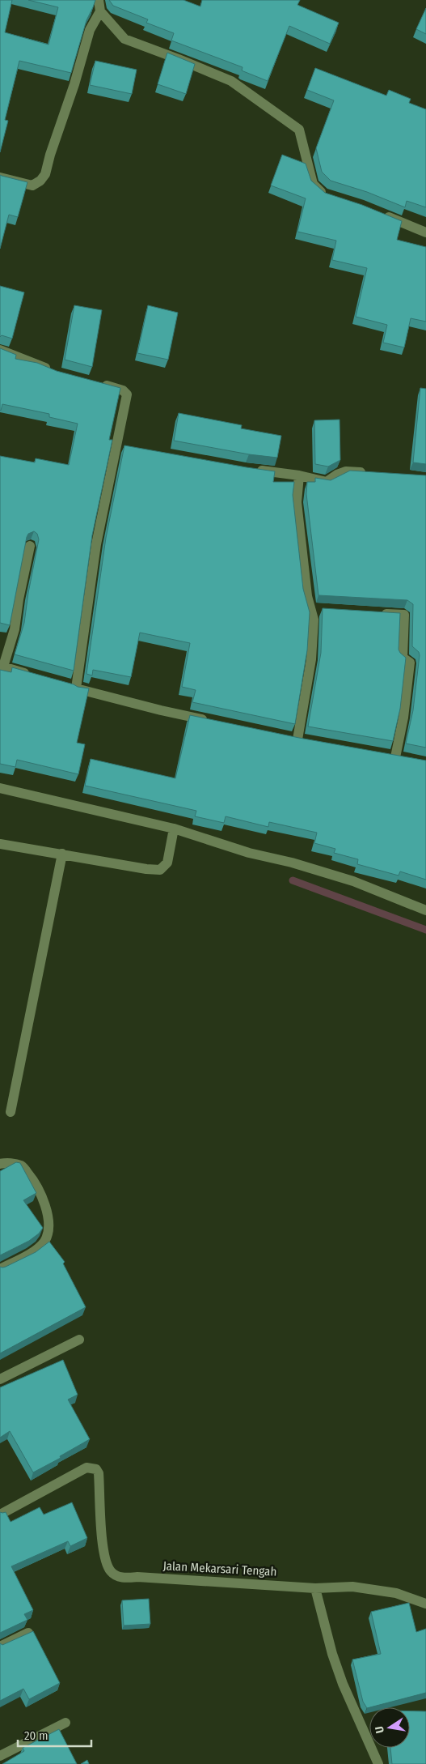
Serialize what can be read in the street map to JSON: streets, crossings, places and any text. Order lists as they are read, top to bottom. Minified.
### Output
{"streets":{"street":["Jalan Mekarsari Tengah"]},"scale_bar":"20 m","north":"left"}
